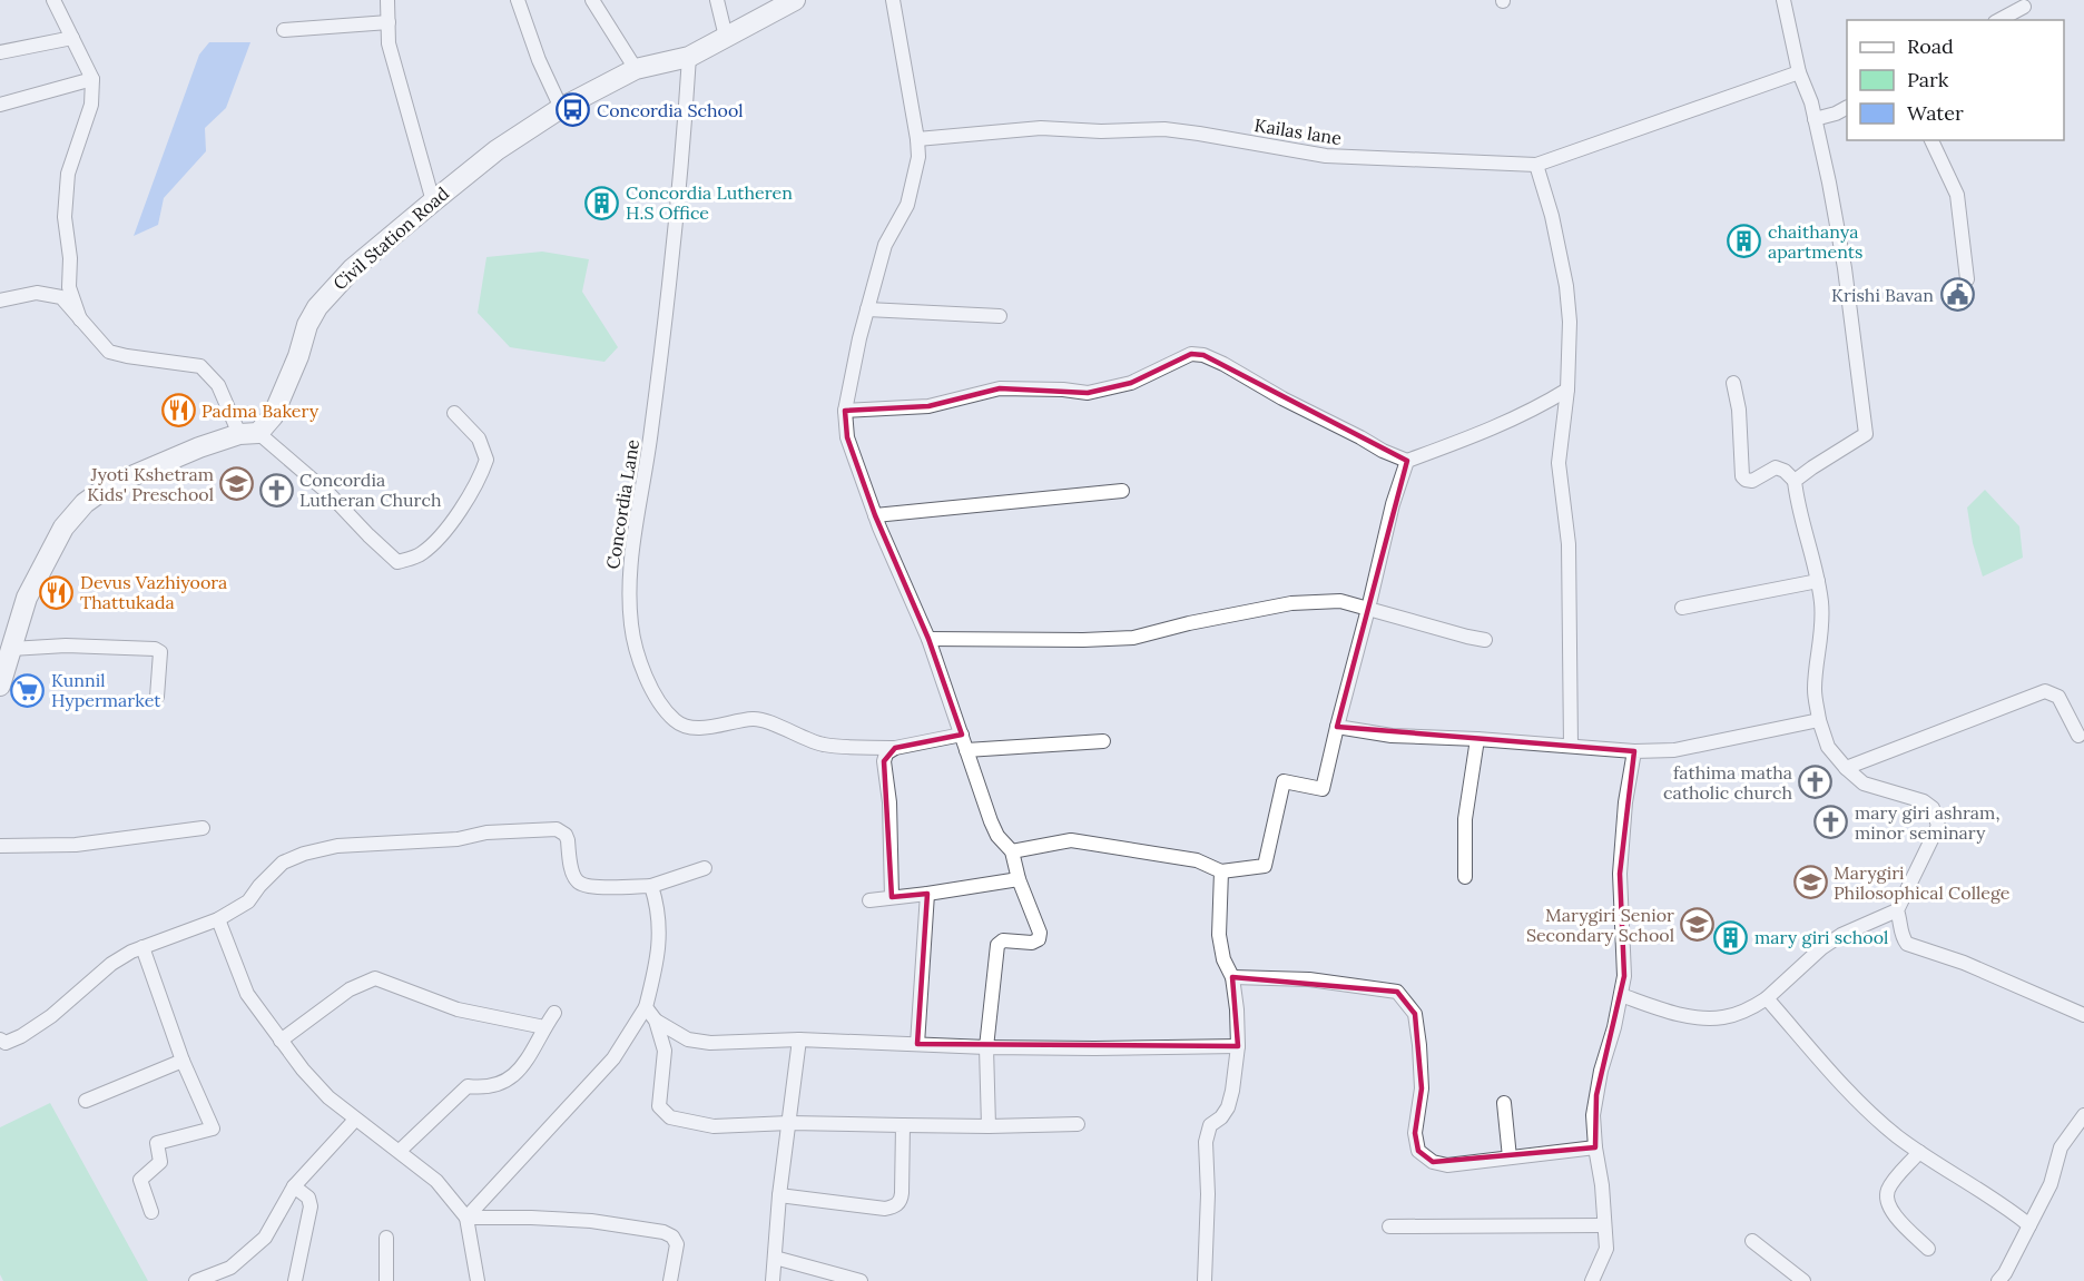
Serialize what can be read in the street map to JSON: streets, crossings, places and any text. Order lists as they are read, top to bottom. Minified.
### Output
{"streets":{"main road":["Civil Station Road"],"street":["Kailas lane","Concordia Lane"]},"crossings":[["Civil Station Road","Concordia Lane"]],"places":{"bus stop":["Concordia School"],"building":["Concordia Lutheren H.S Office","chaithanya apartments","mary giri school"],"public building":["Krishi Bavan"],"restaurant":["Padma Bakery","Devus Vazhiyoora Thattukada"],"school or university":["Jyoti Kshetram Kids' Preschool","Marygiri Philosophical College","Marygiri Senior Secondary School"],"church":["Concordia Lutheran Church","fathima matha catholic church","mary giri ashram, minor seminary"],"supermarket":["Kunnil Hypermarket"]},"legend":["Road","Park","Water"]}
